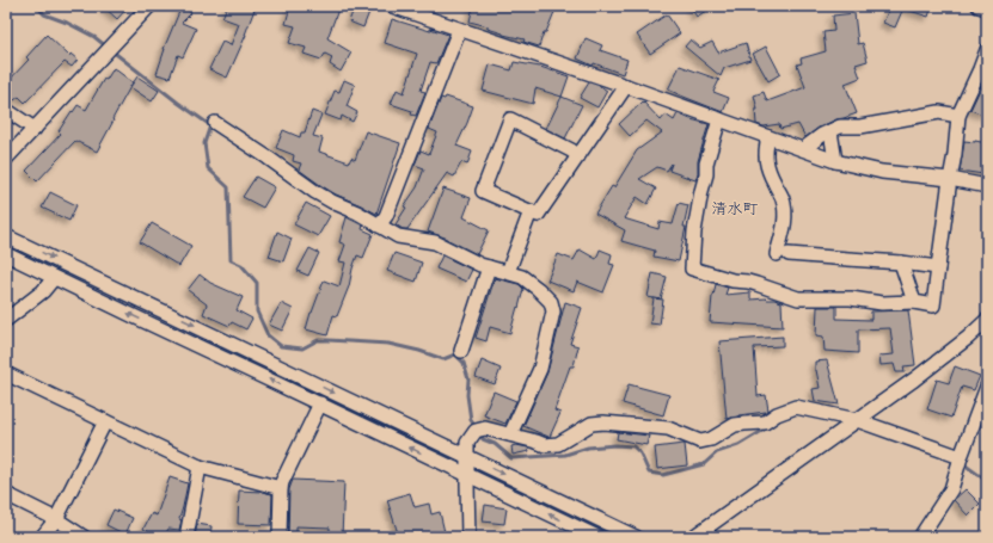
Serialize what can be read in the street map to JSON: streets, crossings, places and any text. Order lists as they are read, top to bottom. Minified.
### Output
{"districts":["清水町"]}
